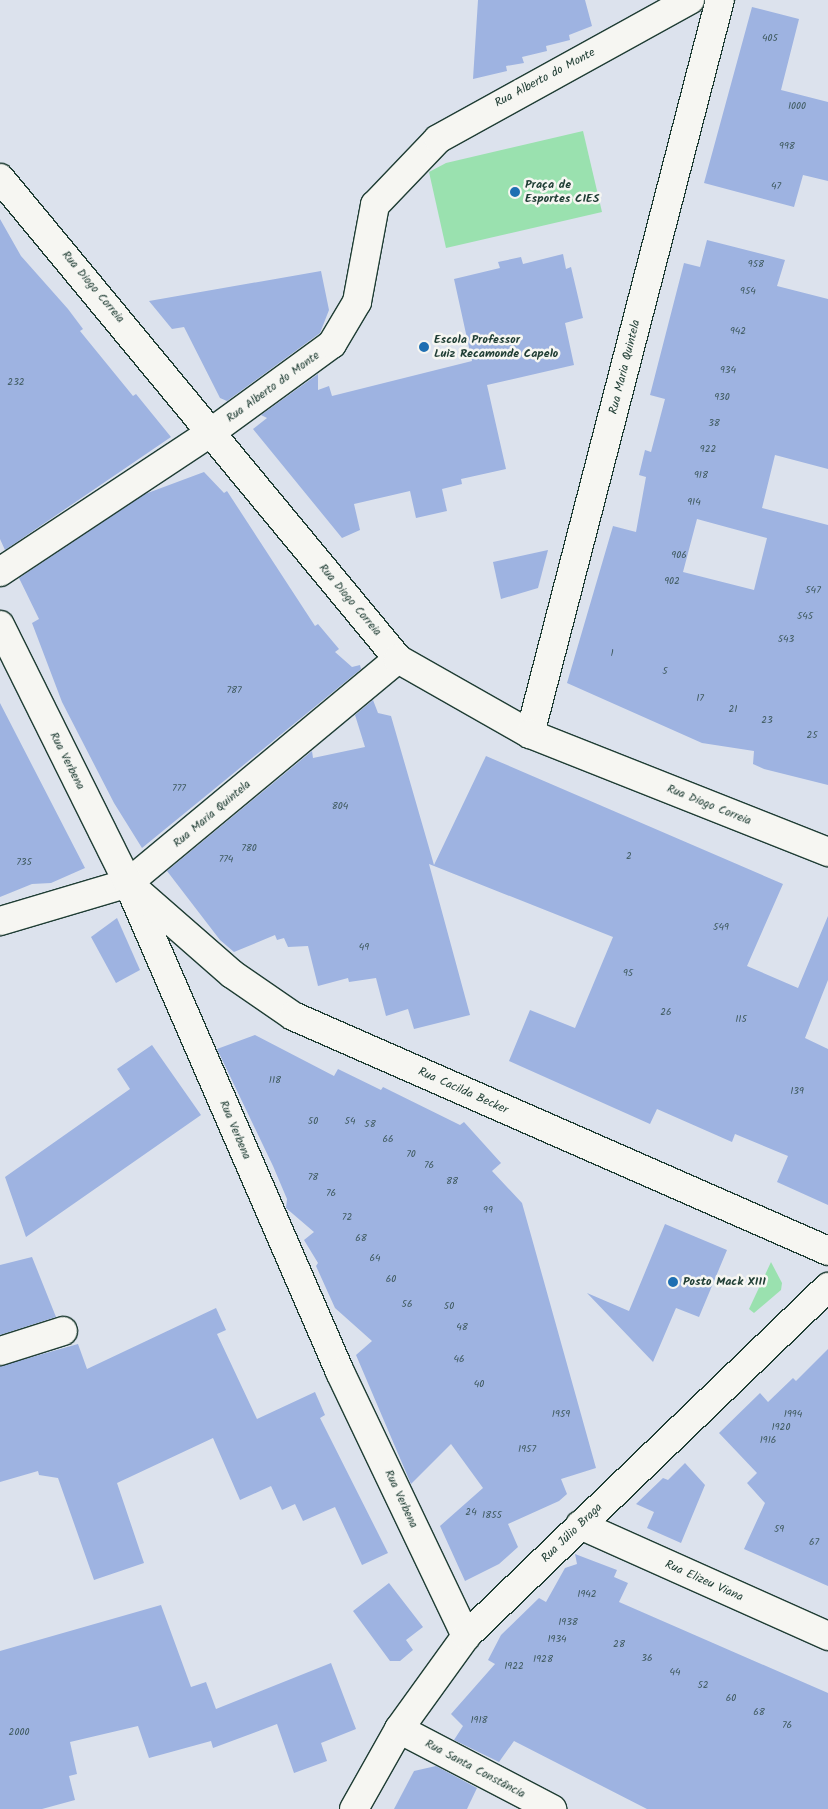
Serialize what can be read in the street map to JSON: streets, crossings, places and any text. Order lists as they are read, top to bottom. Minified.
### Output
{"streets":{"street":["Rua Alberto do Monte","Rua Diogo Correia","Rua Maria Quintela","Rua Verbena","Rua Cacilda Becker","Rua Júlio Braga","Rua Elizeu Viana","Rua Santa Constância"]},"crossings":[["Rua Alberto do Monte","Rua Diogo Correia"],["Rua Diogo Correia","Rua Maria Quintela"],["Rua Maria Quintela","Rua Verbena"],["Rua Maria Quintela","Rua Cacilda Becker"],["Rua Verbena","Rua Cacilda Becker"],["Rua Verbena","Rua Júlio Braga"],["Rua Júlio Braga","Rua Elizeu Viana"],["Rua Júlio Braga","Rua Santa Constância"]],"places":["Praça de Esportes CIES","Escola Professor Luiz Recamonde Capelo","Posto Mack XIII"],"house_numbers":["405","1000","998","47","958","954","942","934","232","930","38","922","918","914","906","902","547","545","543","1","5","787","17","21","23","25","777","804","780","2","774","735","549","49","95","26","115","118","139","50","54","58","66","70","76","78","88","76","99","72","68","64","60","56","50","48","46","40","1959","1994","1920","1916","1957","24","1855","59","67","1942","1938","1934","28","36","1928","1922","44","52","60","68","1918","76","2000"]}
